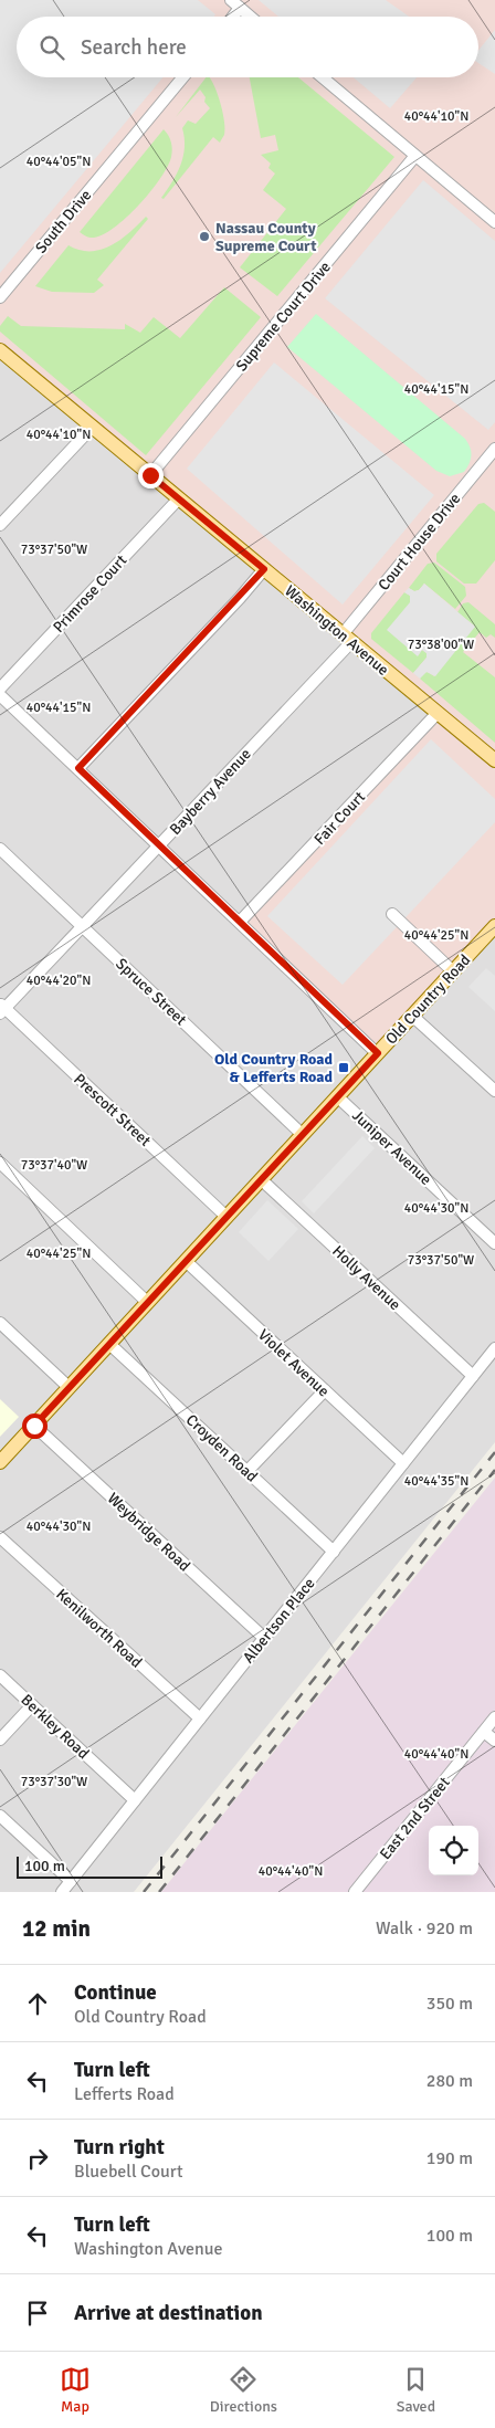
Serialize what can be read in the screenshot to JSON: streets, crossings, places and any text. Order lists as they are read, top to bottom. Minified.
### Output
{"streets":{"main road":["Washington Avenue","Old Country Road"],"street":["South Drive","Supreme Court Drive","Court House Drive","Primrose Court","Bayberry Avenue","Fair Court","Spruce Street","Prescott Street","Juniper Avenue","Holly Avenue","Violet Avenue","Croyden Road","Weybridge Road","Albertson Place","Kenilworth Road","Berkley Road","East 2nd Street"]},"crossings":[["Supreme Court Drive","Washington Avenue"],["Court House Drive","Washington Avenue"],["Court House Drive","Bayberry Avenue"],["Primrose Court","Washington Avenue"],["Washington Avenue","Bayberry Avenue"],["Washington Avenue","Fair Court"],["Bayberry Avenue","Spruce Street"],["Bayberry Avenue","Prescott Street"],["Spruce Street","Old Country Road"],["Old Country Road","Prescott Street"],["Old Country Road","Juniper Avenue"],["Old Country Road","Holly Avenue"],["Old Country Road","Violet Avenue"],["Old Country Road","Croyden Road"],["Old Country Road","Weybridge Road"],["Holly Avenue","Albertson Place"],["Violet Avenue","Albertson Place"],["Croyden Road","Albertson Place"],["Weybridge Road","Albertson Place"],["Albertson Place","Kenilworth Road"],["Albertson Place","Berkley Road"]],"places":{"other":["Nassau County Supreme Court"],"transit":["Old Country Road & Lefferts Road"]},"scale_bar":"100 m","page":{"search":"Search here","scale":"100 m","heading":["12 min","Walk · 920 m"],"list":[["Continue","Old Country Road","350 m"],["Turn left","Lefferts Road","280 m"],["Turn right","Bluebell Court","190 m"],["Turn left","Washington Avenue","100 m"],"Arrive at destination"],"nav":["Map","Directions","Saved"]},"coordinates":["40°44'10\"N","40°44'05\"N","40°44'15\"N","73°37'50\"W","73°38'00\"W","40°44'25\"N","40°44'20\"N","73°37'40\"W","40°44'30\"N","40°44'35\"N","40°44'40\"N","73°37'30\"W"]}
